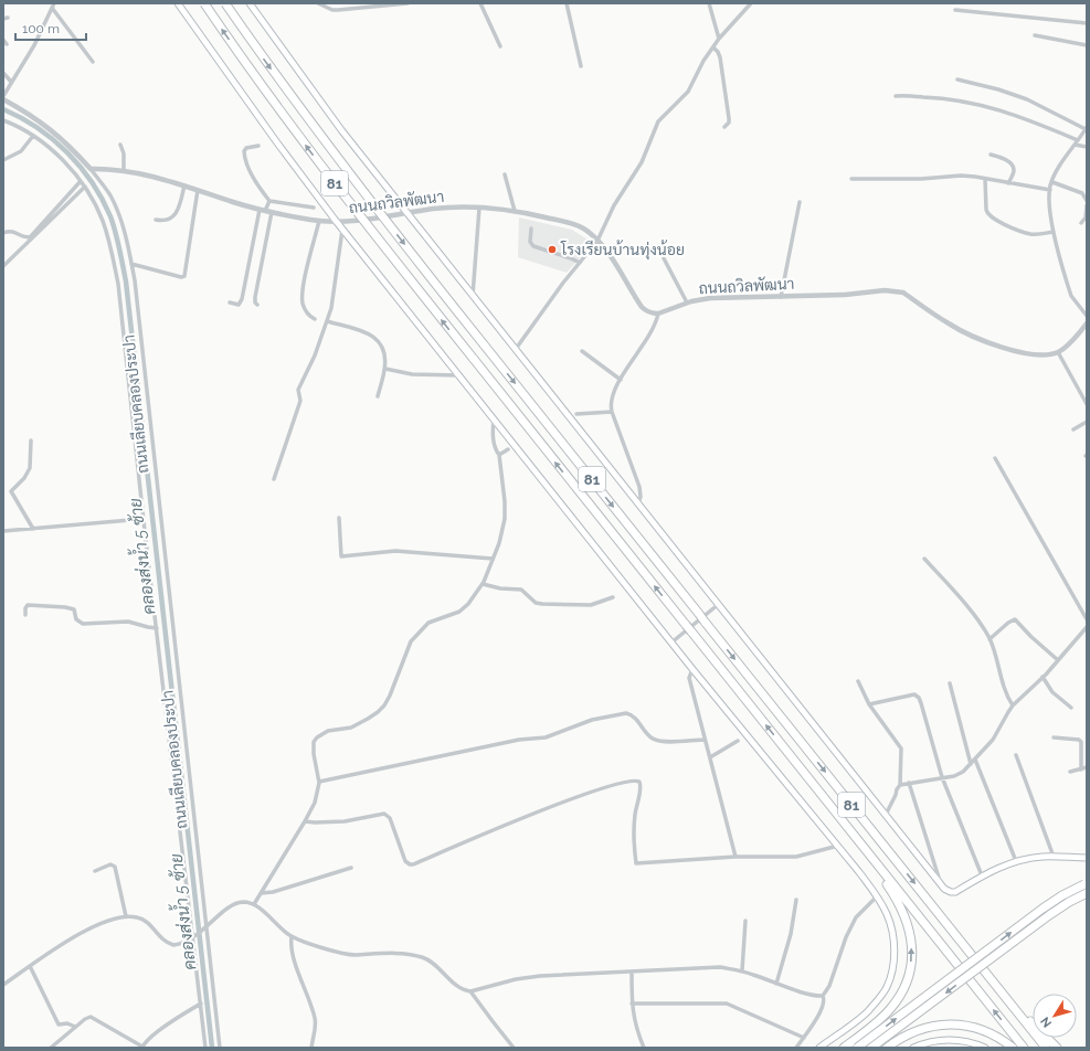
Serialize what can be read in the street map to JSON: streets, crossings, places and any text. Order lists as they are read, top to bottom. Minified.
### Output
{"streets":{"highway":["81"],"street":["ถนนถวิลพัฒนา","ถนนเลียบคลองประปา"]},"crossings":[["ถนนถวิลพัฒนา","ถนนเลียบคลองประปา"]],"water":["คลองส่งน้ำ 5 ซ้าย"],"places":["โรงเรียนบ้านทุ่งน้อย"],"scale_bar":"100 m","north":"bottom left"}
